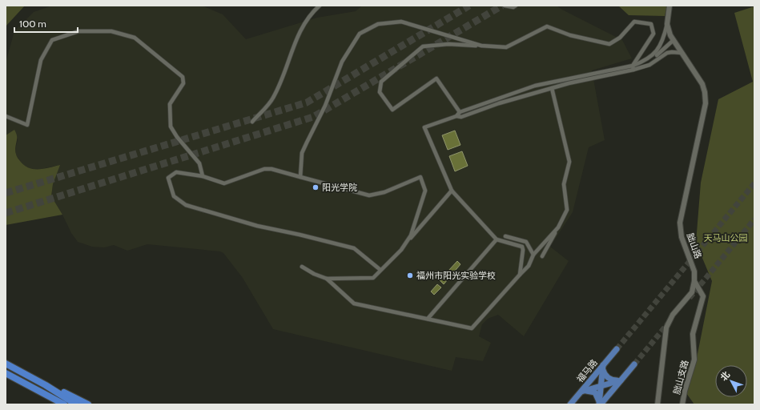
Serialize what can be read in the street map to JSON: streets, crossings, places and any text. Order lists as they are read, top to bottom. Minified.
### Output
{"streets":{"main road":["福马路"],"street":["胐山路","胐山支路"]},"crossings":[["胐山路","胐山支路"]],"parks":["天马山公园"],"places":["阳光学院","福州市阳光实验学校"],"scale_bar":"100 m","north":"top left"}
